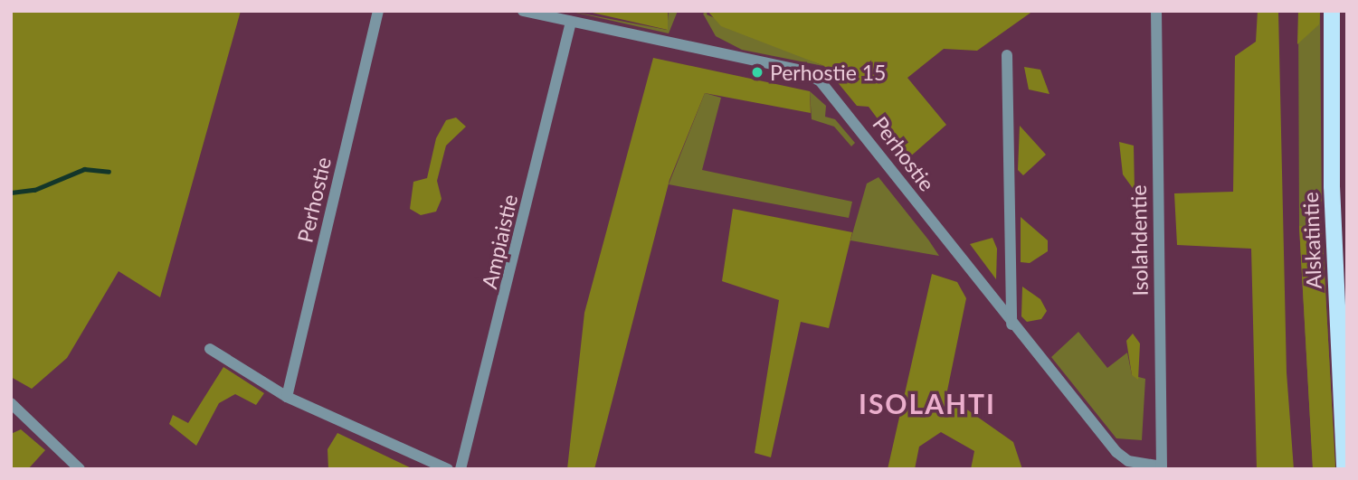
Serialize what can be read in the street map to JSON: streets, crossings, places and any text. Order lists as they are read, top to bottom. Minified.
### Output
{"streets":{"main road":["Alskatintie"],"street":["Perhostie","Isolahdentie","Ampiaistie"]},"crossings":[["Perhostie","Isolahdentie"],["Perhostie","Ampiaistie"]],"districts":["ISOLAHTI"],"places":["Perhostie 15"]}
